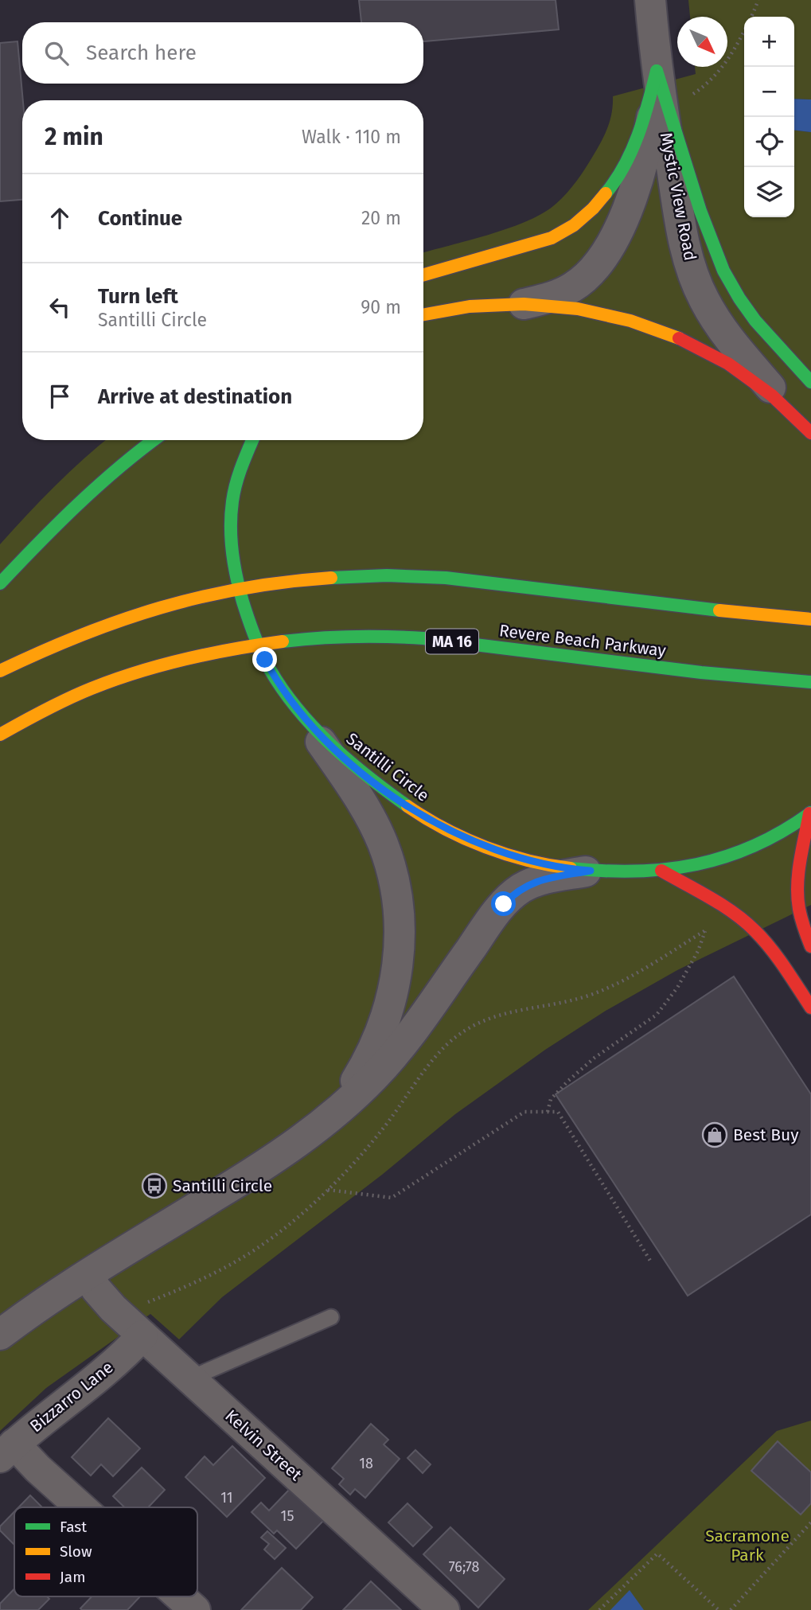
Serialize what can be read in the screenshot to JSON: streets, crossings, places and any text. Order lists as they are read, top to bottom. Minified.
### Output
{"streets":{"main road":["Revere Beach Parkway","MA 16","Santilli Circle"],"street":["Mystic View Road","Bizzarro Lane","Kelvin Street"]},"crossings":[["Revere Beach Parkway","Santilli Circle"],["Bizzarro Lane","Kelvin Street"]],"parks":["Sacramone Park"],"places":{"shop":["Best Buy"],"bus stop":["Santilli Circle"]},"house_numbers":["18","11","15","76;78"],"legend":["Fast","Slow","Jam"],"north":"bottom right","page":{"map_buttons":["+","−"],"search":"Search here","heading":["2 min","Walk · 110 m"],"list":[["Continue","20 m"],["Turn left","Santilli Circle","90 m"],"Arrive at destination"]}}
